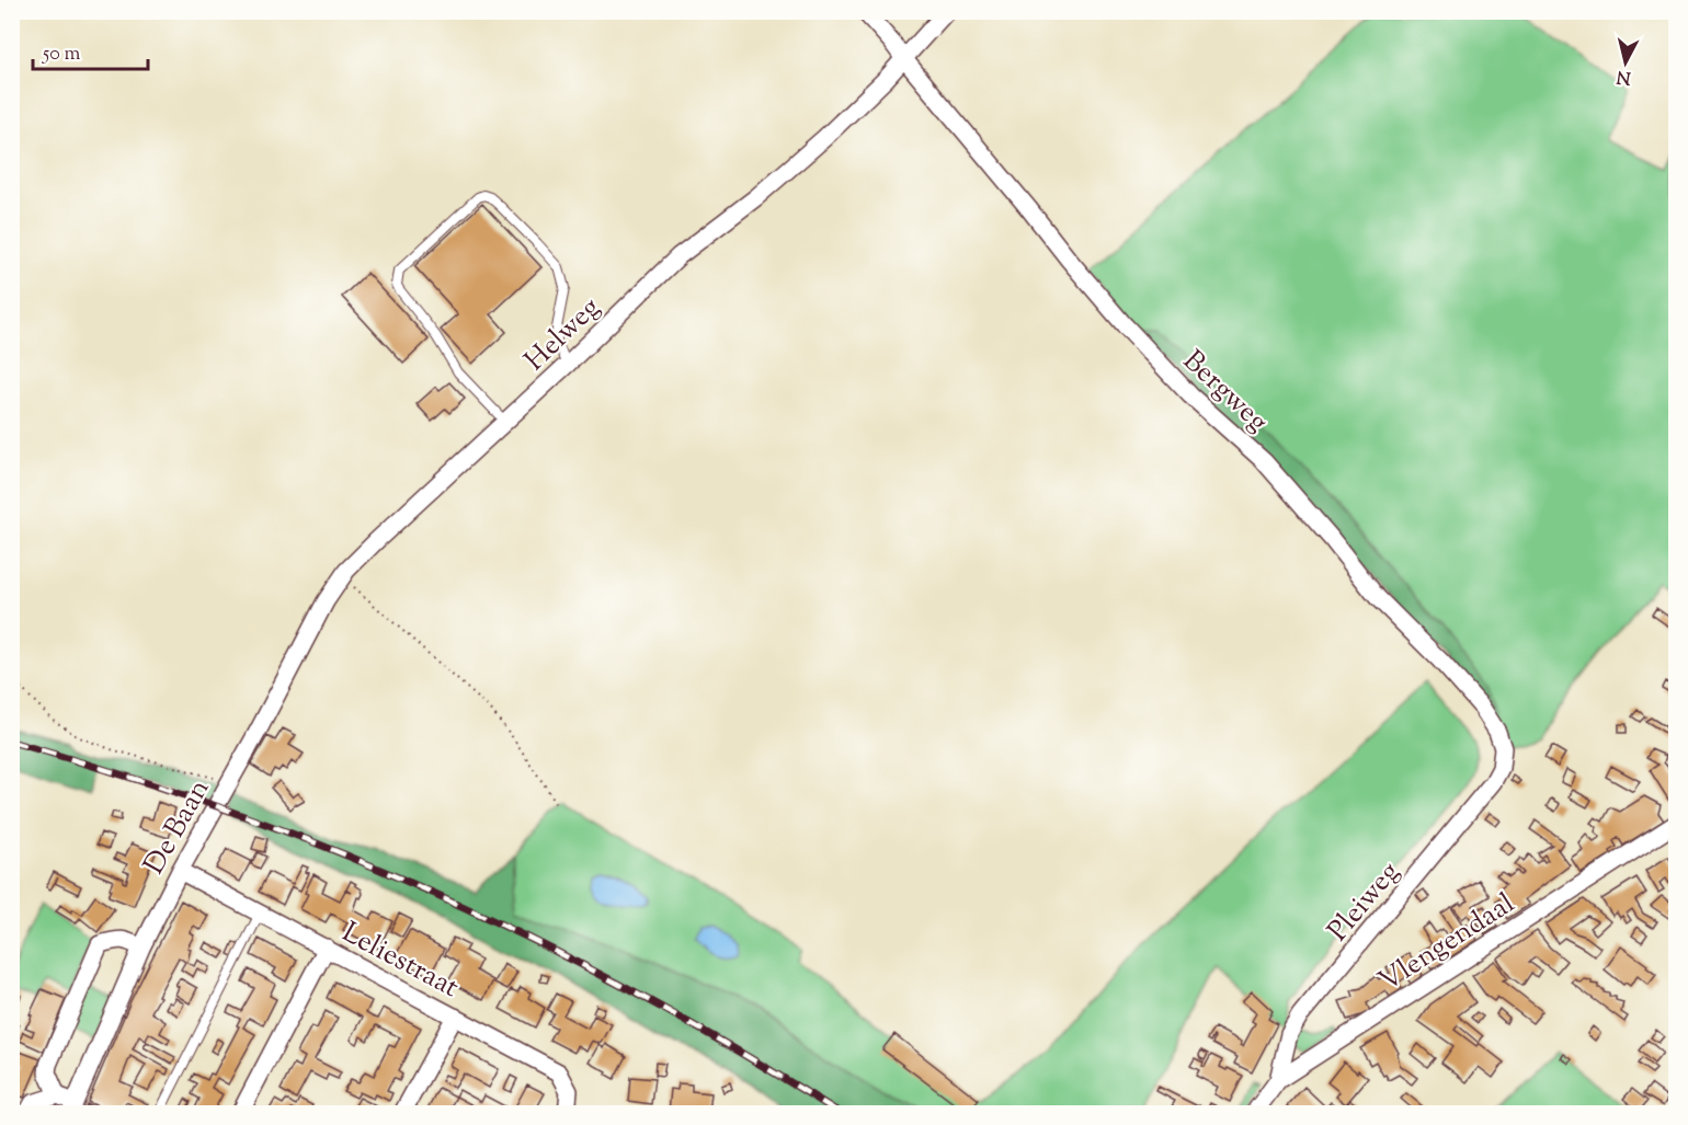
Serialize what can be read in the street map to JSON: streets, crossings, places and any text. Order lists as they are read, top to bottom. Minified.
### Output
{"streets":{"street":["Helweg","Bergweg","De Baan","Pleiweg","Vlengendaal","Leliestraat"]},"crossings":[["Helweg","Bergweg"],["Helweg","De Baan"],["Bergweg","Pleiweg"],["De Baan","Leliestraat"],["Pleiweg","Vlengendaal"]],"scale_bar":"50 m","north":"bottom"}
